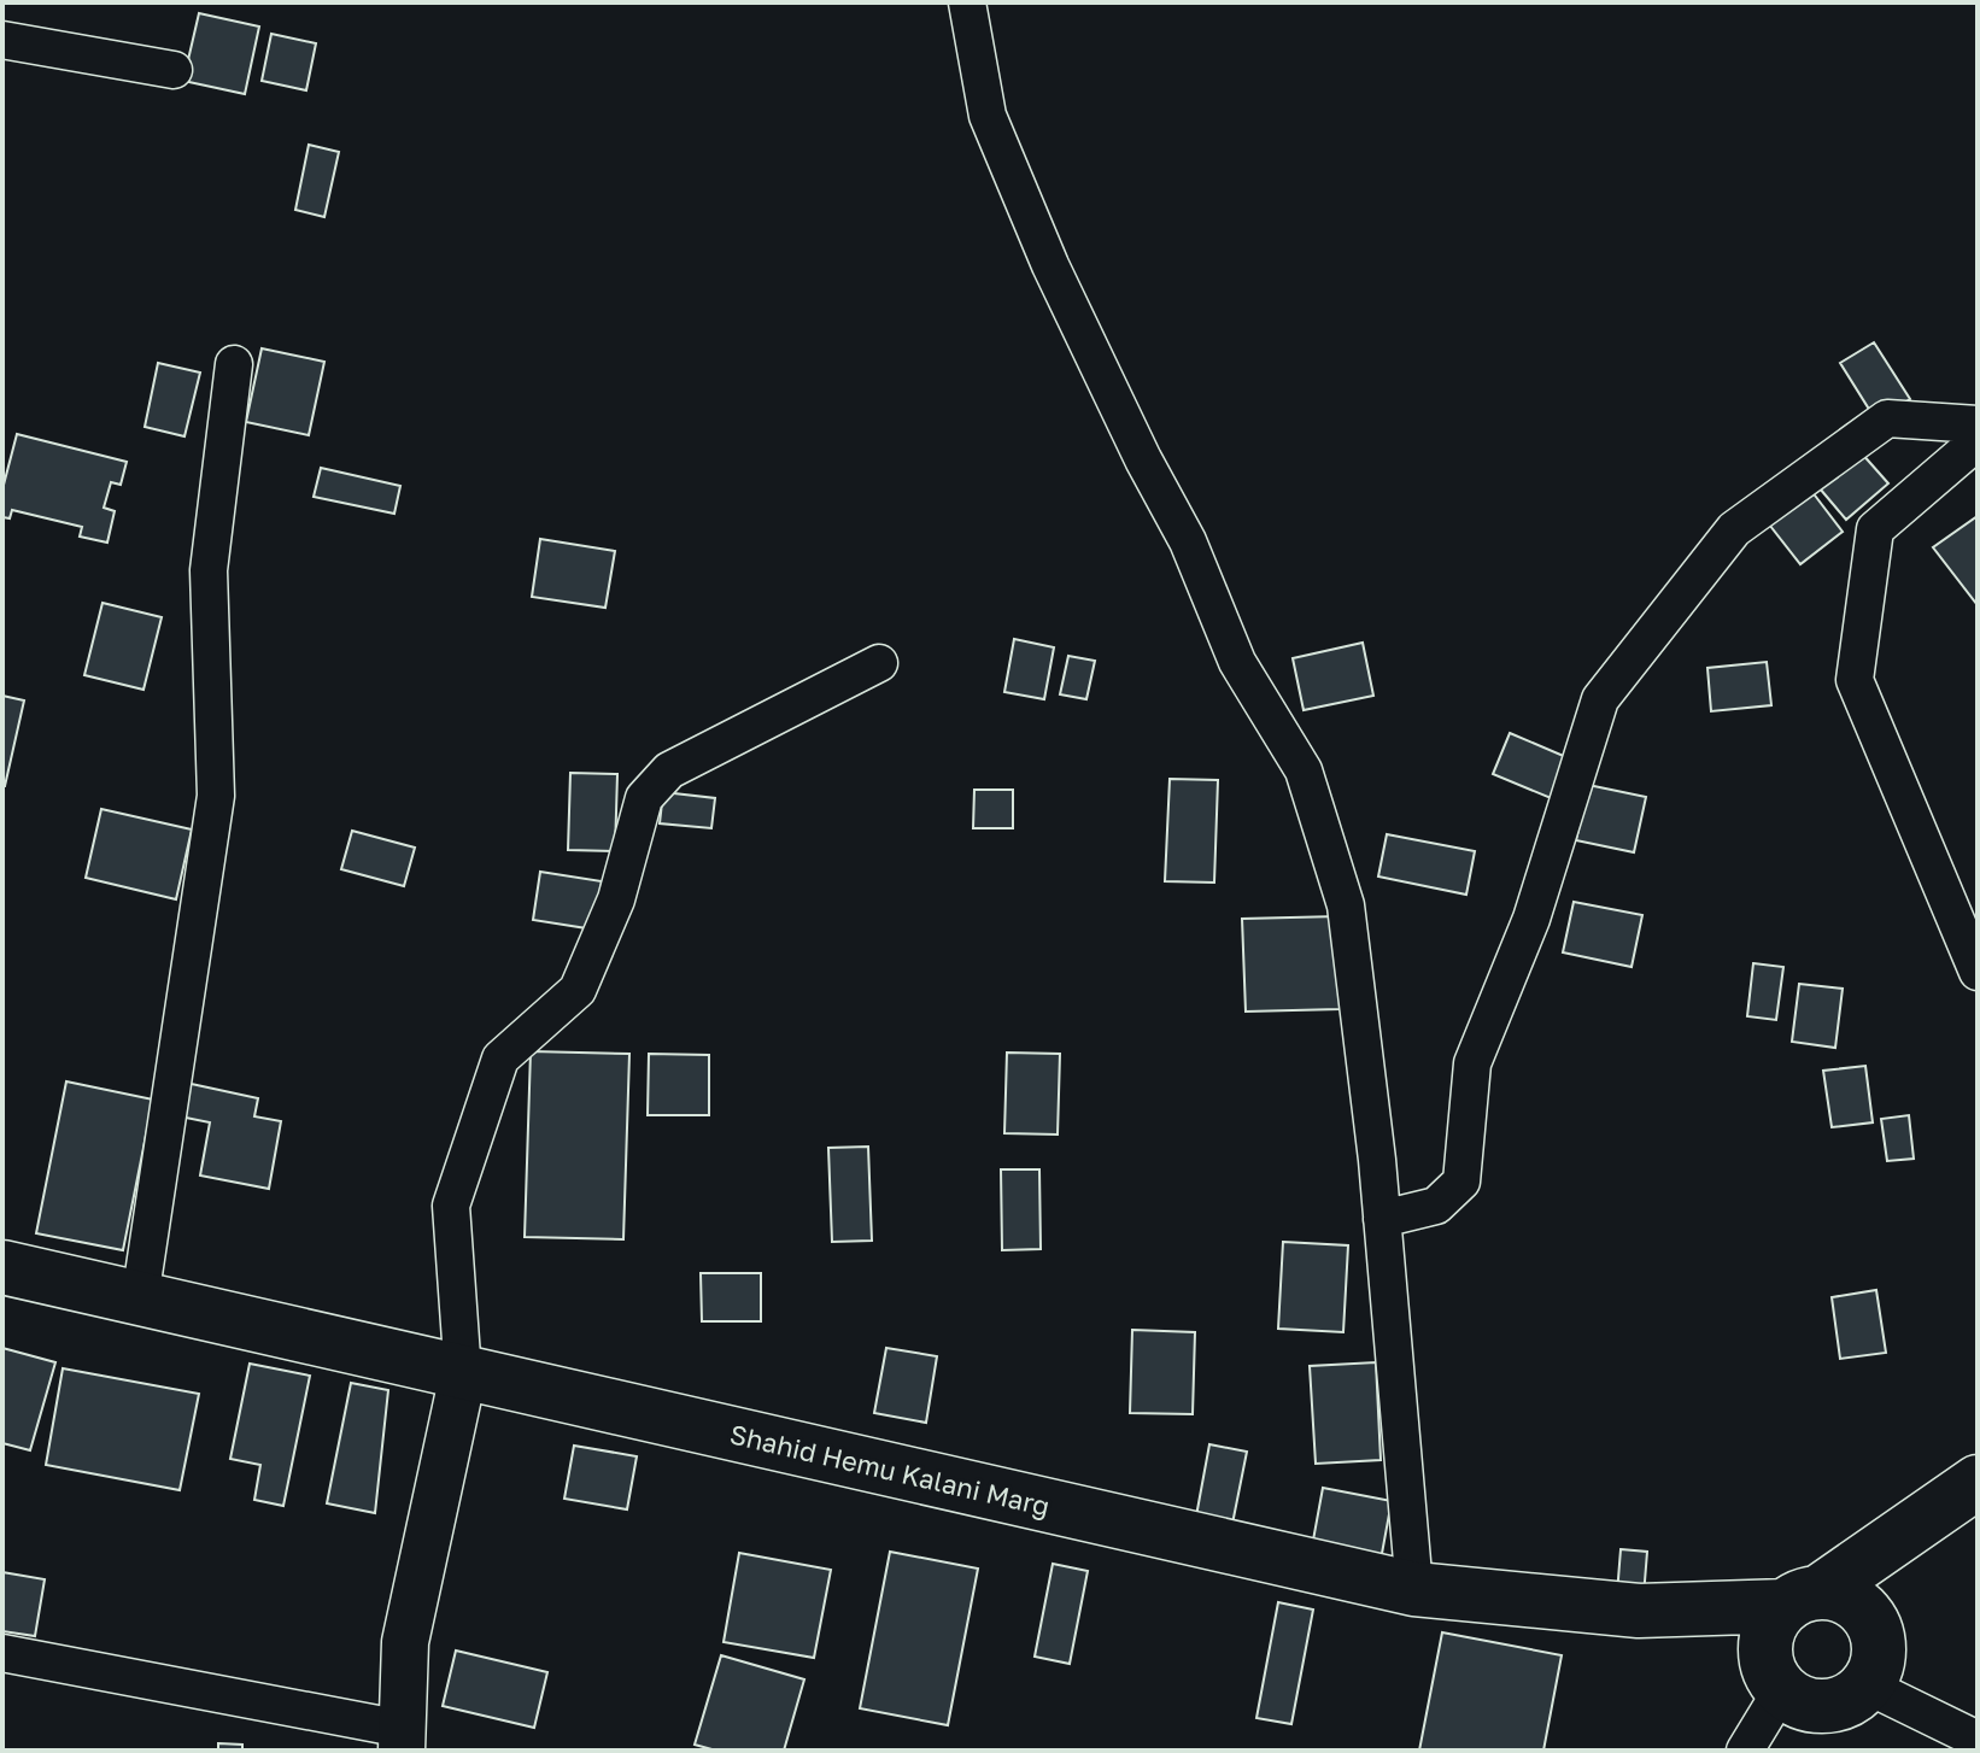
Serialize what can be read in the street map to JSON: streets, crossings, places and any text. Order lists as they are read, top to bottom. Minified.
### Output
{"streets":{"main road":["Shahid Hemu Kalani Marg"]}}
